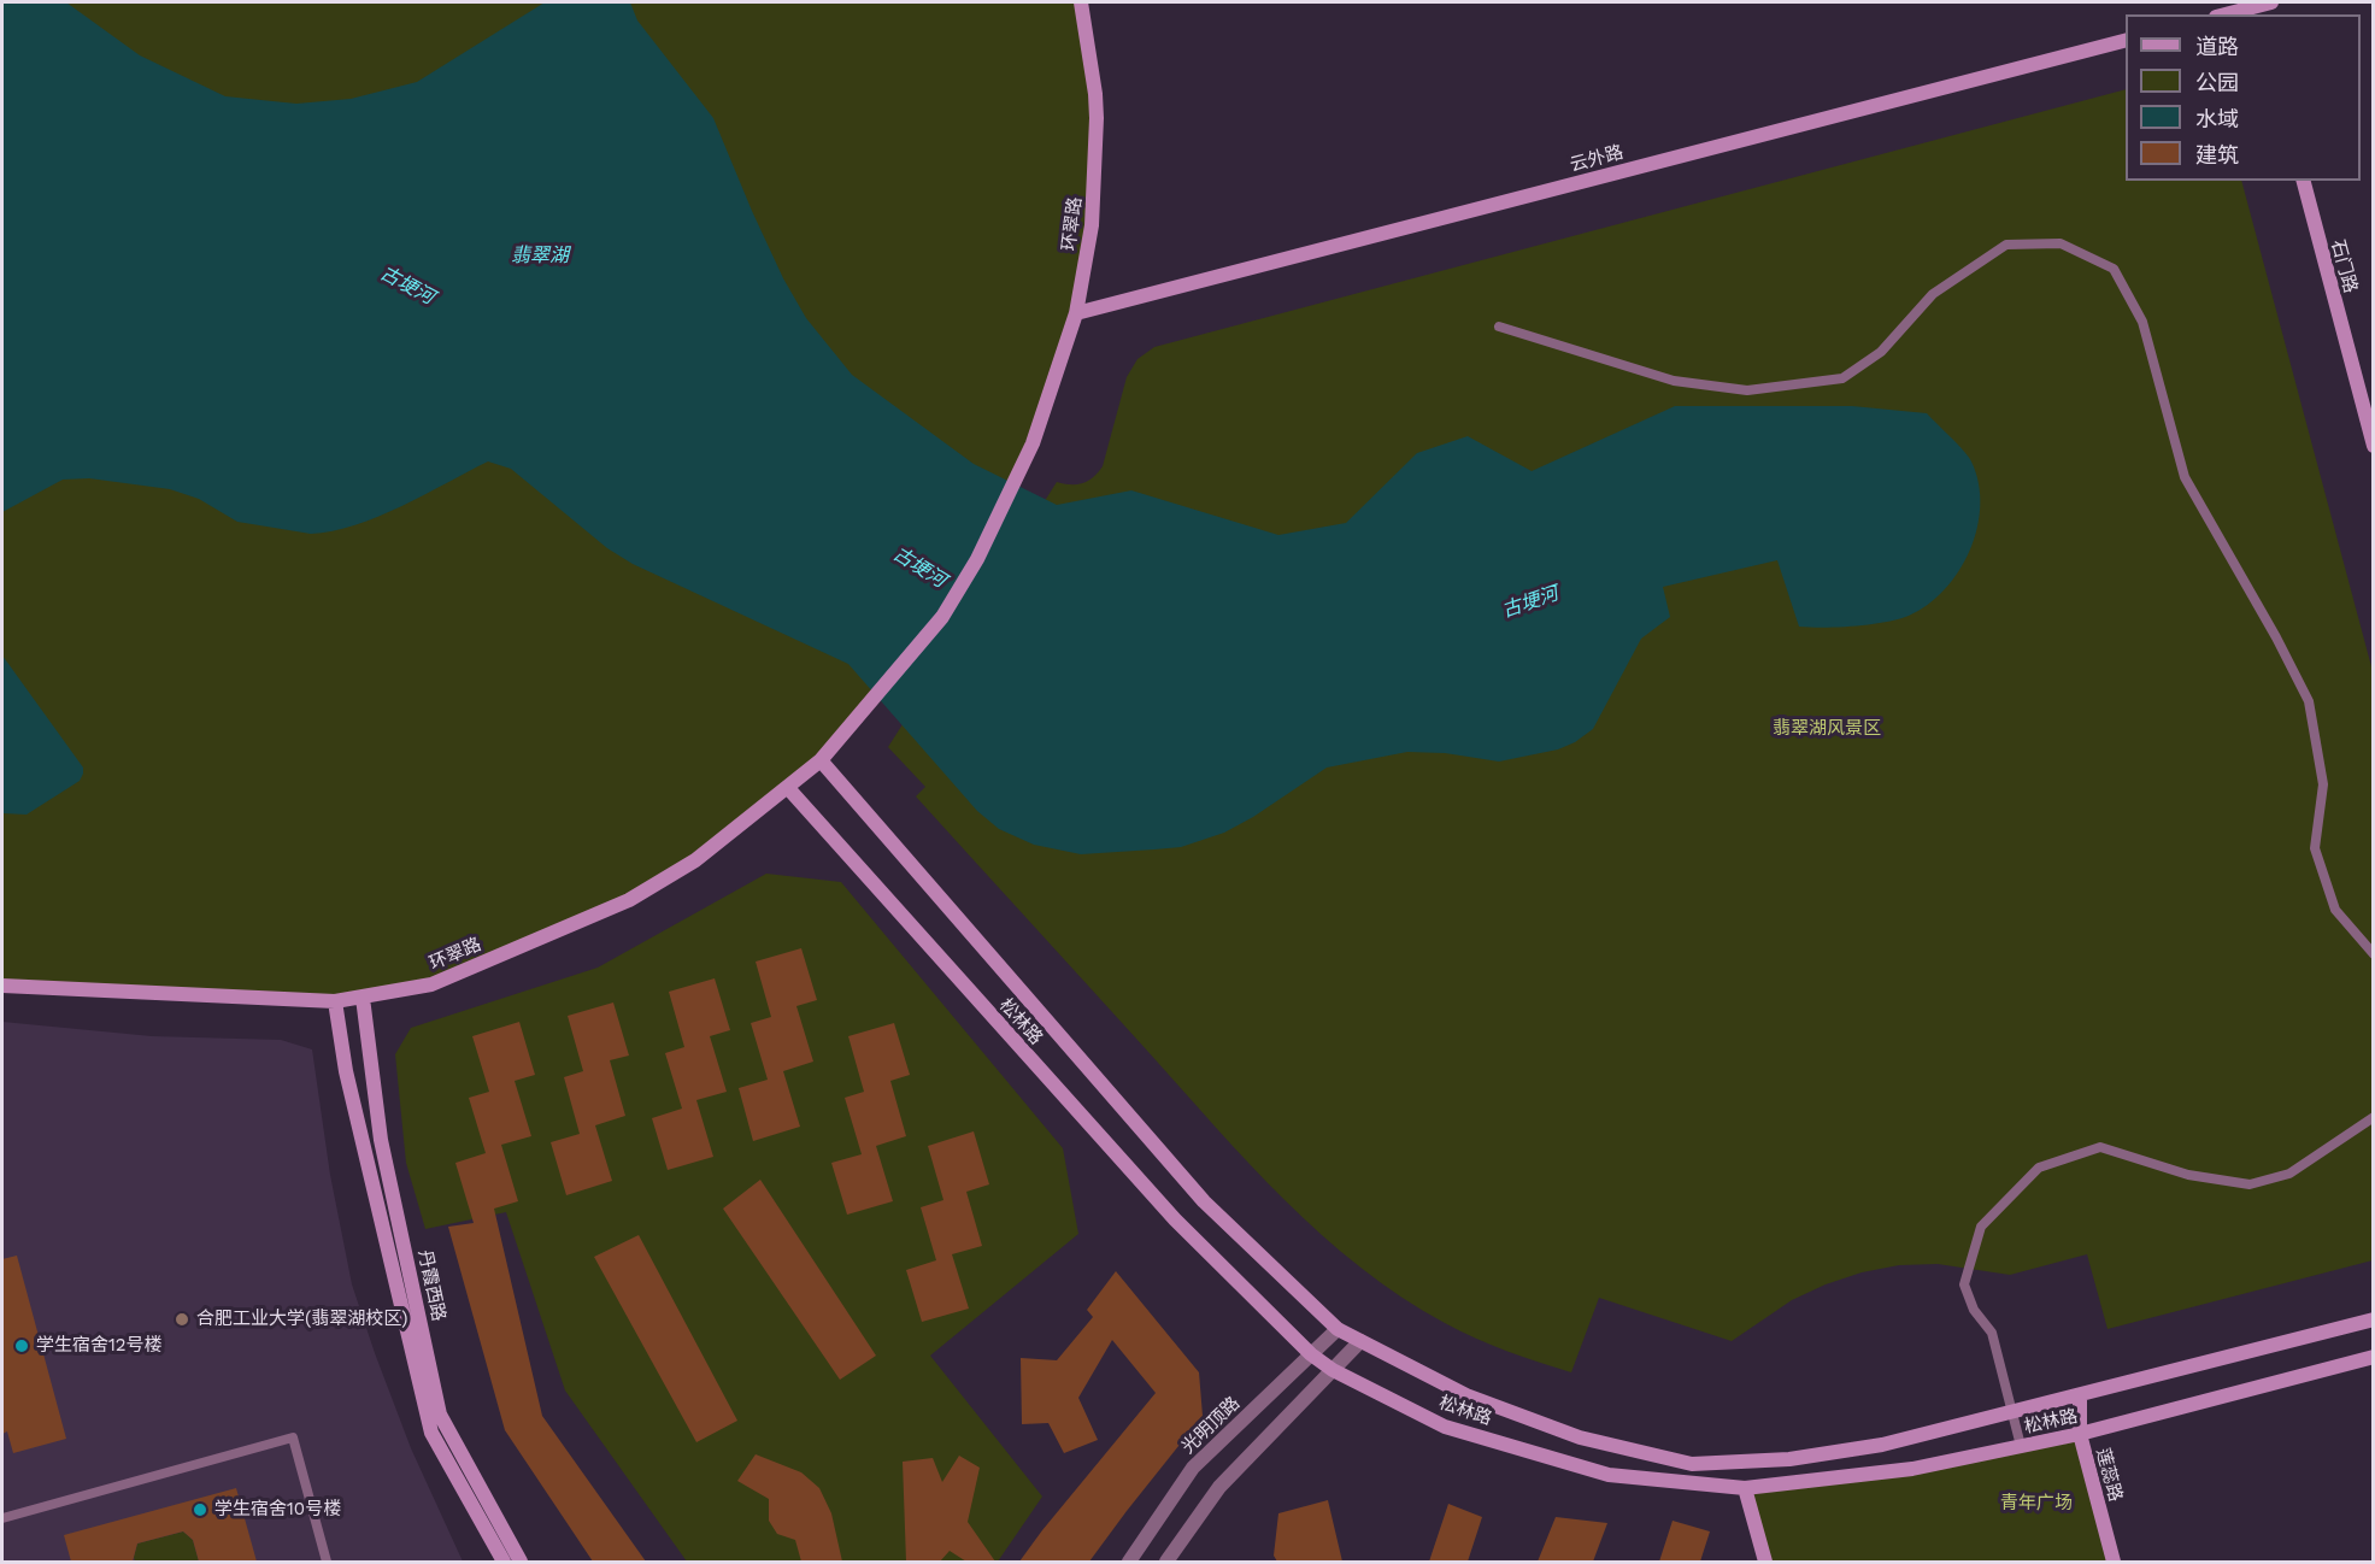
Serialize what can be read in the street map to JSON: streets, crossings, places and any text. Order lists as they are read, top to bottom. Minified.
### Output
{"streets":{"street":["云外路","环翠路","石门路","松林路","丹霞西路","光明顶路","莲蕊路"]},"crossings":[["云外路","环翠路"],["环翠路","松林路"],["环翠路","丹霞西路"],["松林路","光明顶路"],["松林路","莲蕊路"]],"water":["翡翠湖","古埂河"],"parks":["翡翠湖风景区","青年广场"],"places":["合肥工业大学(翡翠湖校区)","学生宿舍12号楼","学生宿舍10号楼"],"legend":["道路","公园","水域","建筑"]}
